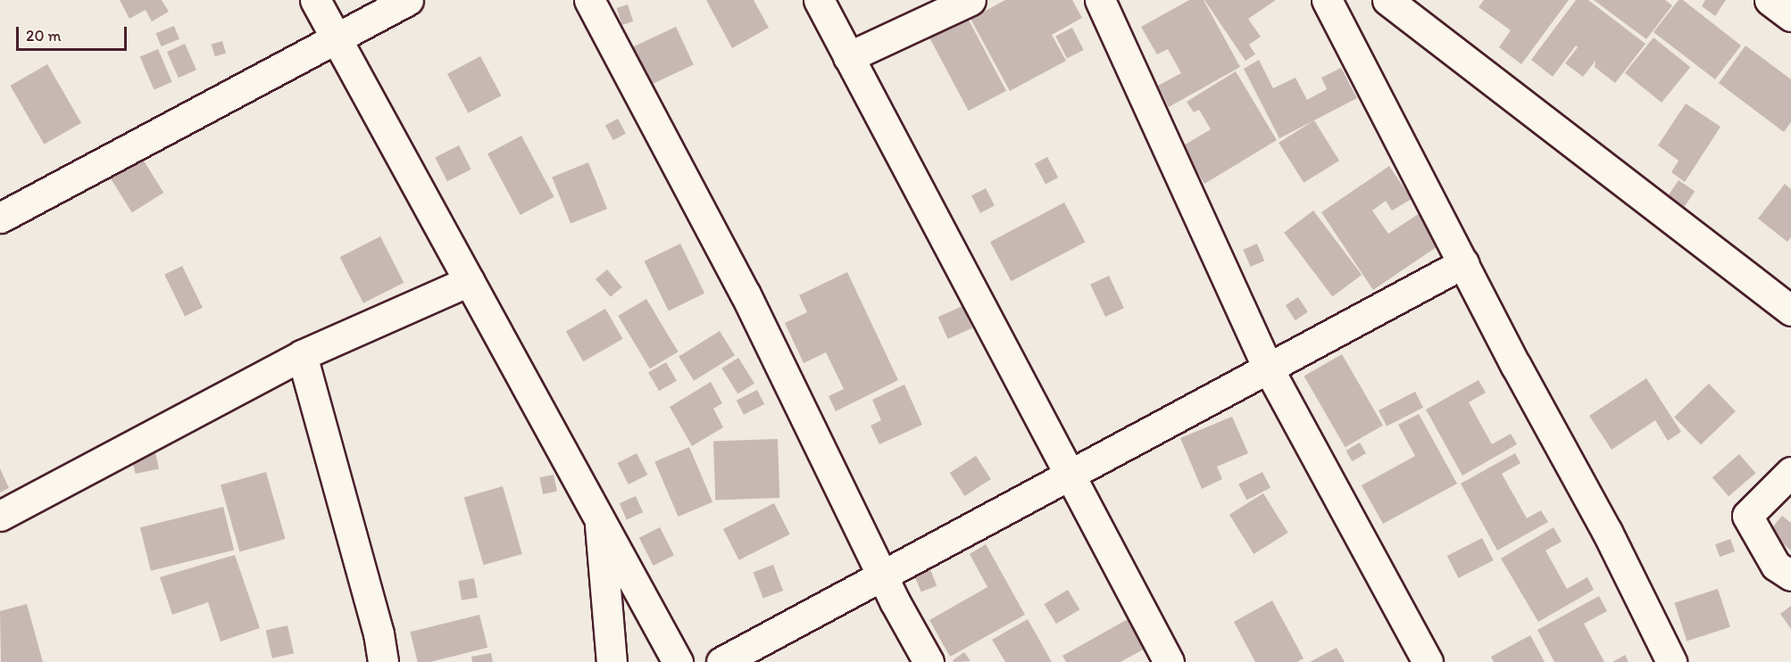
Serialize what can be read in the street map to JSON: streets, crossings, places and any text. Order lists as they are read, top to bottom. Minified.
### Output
{"scale_bar":"20 m"}
